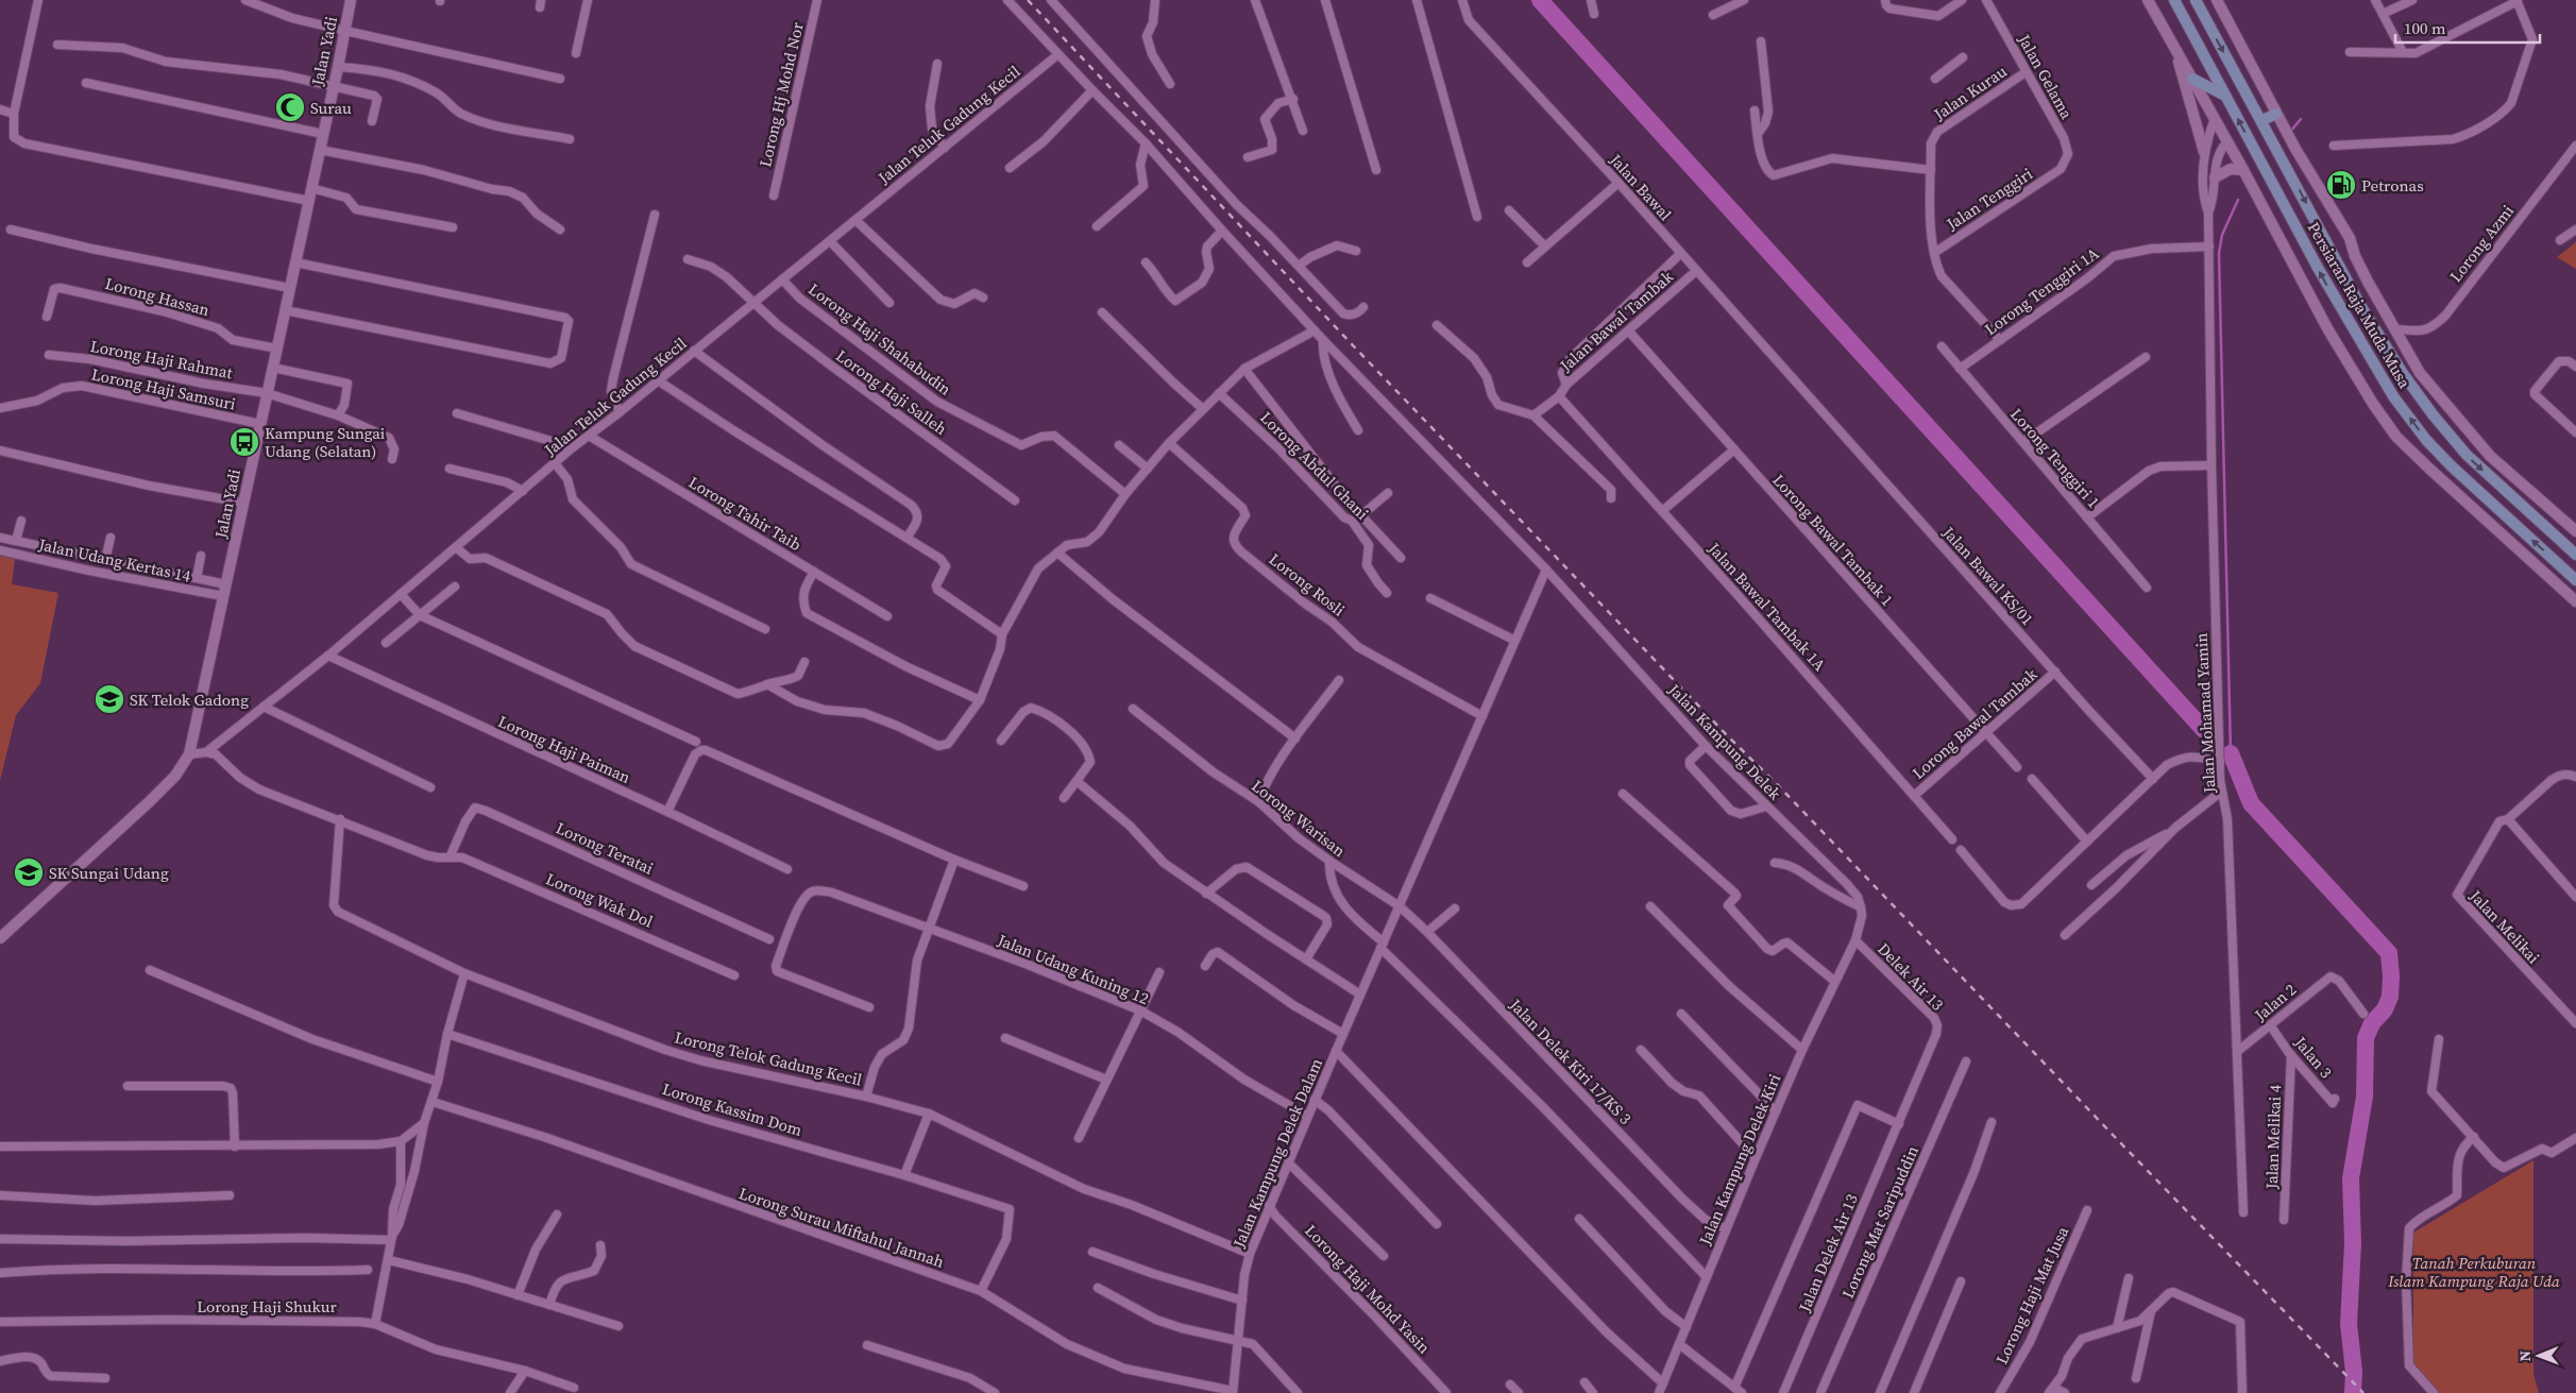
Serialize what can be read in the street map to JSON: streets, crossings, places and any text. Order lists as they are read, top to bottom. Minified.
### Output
{"streets":{"main road":["Persiaran Raja Muda Musa"],"street":["Jalan Yadi","Jalan Gelama","Jalan Kurau","Lorong Hj Mohd Nor","Jalan Teluk Gadung Kecil","Jalan Bawal","Jalan Tenggiri","Lorong Azmi","Lorong Tenggiri 1A","Lorong Hassan","Jalan Bawal Tambak","Lorong Haji Shahabudin","Lorong Haji Rahmat","Lorong Haji Samsuri","Lorong Haji Salleh","Lorong Tenggiri 1","Lorong Abdul Ghani","Lorong Tahir Taib","Lorong Bawal Tambak 1","Jalan Udang Kertas 14","Jalan Bawal KS/01","Lorong Rosli","Jalan Bawal Tambak 1A","Jalan Mohamad Yamin","Lorong Bawal Tambak","Jalan Kampung Delek","Lorong Haji Paiman","Lorong Warisan","Lorong Teratai","Lorong Wak Dol","Jalan Melikai","Jalan Udang Kuning 12","Delek Air 13","Jalan 2","Jalan 3","Lorong Telok Gadung Kecil","Jalan Delek Kiri 17/KS 3","Lorong Kassim Dom","Jalan Melikai 4","Jalan Kampung Delek Dalam","Jalan Kampung Delek Kiri","Lorong Mat Saripuddin","Lorong Surau Miftahul Jannah","Jalan Delek Air 13","Lorong Haji Mohd Yasin","Lorong Haji Mat Jusa","Lorong Haji Shukur"]},"crossings":[["Jalan Yadi","Lorong Hassan"],["Jalan Yadi","Lorong Haji Rahmat"],["Jalan Yadi","Lorong Haji Samsuri"],["Jalan Yadi","Jalan Udang Kertas 14"],["Jalan Gelama","Jalan Kurau"],["Jalan Gelama","Jalan Tenggiri"],["Jalan Kurau","Jalan Tenggiri"],["Jalan Kurau","Lorong Tenggiri 1A"],["Jalan Teluk Gadung Kecil","Lorong Haji Shahabudin"],["Jalan Teluk Gadung Kecil","Lorong Haji Salleh"],["Jalan Teluk Gadung Kecil","Lorong Tahir Taib"],["Jalan Teluk Gadung Kecil","Lorong Haji Paiman"],["Jalan Teluk Gadung Kecil","Lorong Wak Dol"],["Jalan Bawal","Jalan Bawal Tambak"],["Jalan Bawal","Jalan Bawal KS/01"],["Lorong Tenggiri 1A","Lorong Tenggiri 1"],["Lorong Tenggiri 1A","Jalan Mohamad Yamin"],["Jalan Bawal Tambak","Lorong Bawal Tambak 1"],["Jalan Bawal Tambak","Jalan Bawal Tambak 1A"],["Lorong Bawal Tambak 1","Lorong Bawal Tambak"],["Jalan Bawal KS/01","Lorong Bawal Tambak"],["Lorong Rosli","Jalan Kampung Delek Dalam"],["Jalan Bawal Tambak 1A","Lorong Bawal Tambak"],["Jalan Mohamad Yamin","Jalan 2"],["Jalan Kampung Delek","Jalan Kampung Delek Dalam"],["Lorong Warisan","Jalan Delek Kiri 17/KS 3"],["Lorong Warisan","Jalan Kampung Delek Dalam"],["Lorong Teratai","Lorong Wak Dol"],["Lorong Wak Dol","Lorong Telok Gadung Kecil"],["Jalan Udang Kuning 12","Jalan Kampung Delek Dalam"],["Delek Air 13","Jalan Kampung Delek Kiri"],["Delek Air 13","Jalan Delek Air 13"],["Jalan 2","Jalan 3"],["Jalan 3","Jalan Melikai 4"],["Lorong Telok Gadung Kecil","Jalan Kampung Delek Dalam"],["Jalan Delek Kiri 17/KS 3","Jalan Kampung Delek Kiri"],["Lorong Kassim Dom","Lorong Surau Miftahul Jannah"],["Jalan Kampung Delek Dalam","Lorong Surau Miftahul Jannah"],["Jalan Kampung Delek Dalam","Lorong Haji Mohd Yasin"]],"parks":["Tanah Perkuburan Islam Kampung Raja Uda"],"places":{"mosque":["Surau"],"fuel station":["Petronas"],"bus stop":["Kampung Sungai Udang (Selatan)"],"school or university":["SK Telok Gadong","SK Sungai Udang"]},"scale_bar":"100 m","north":"left"}
